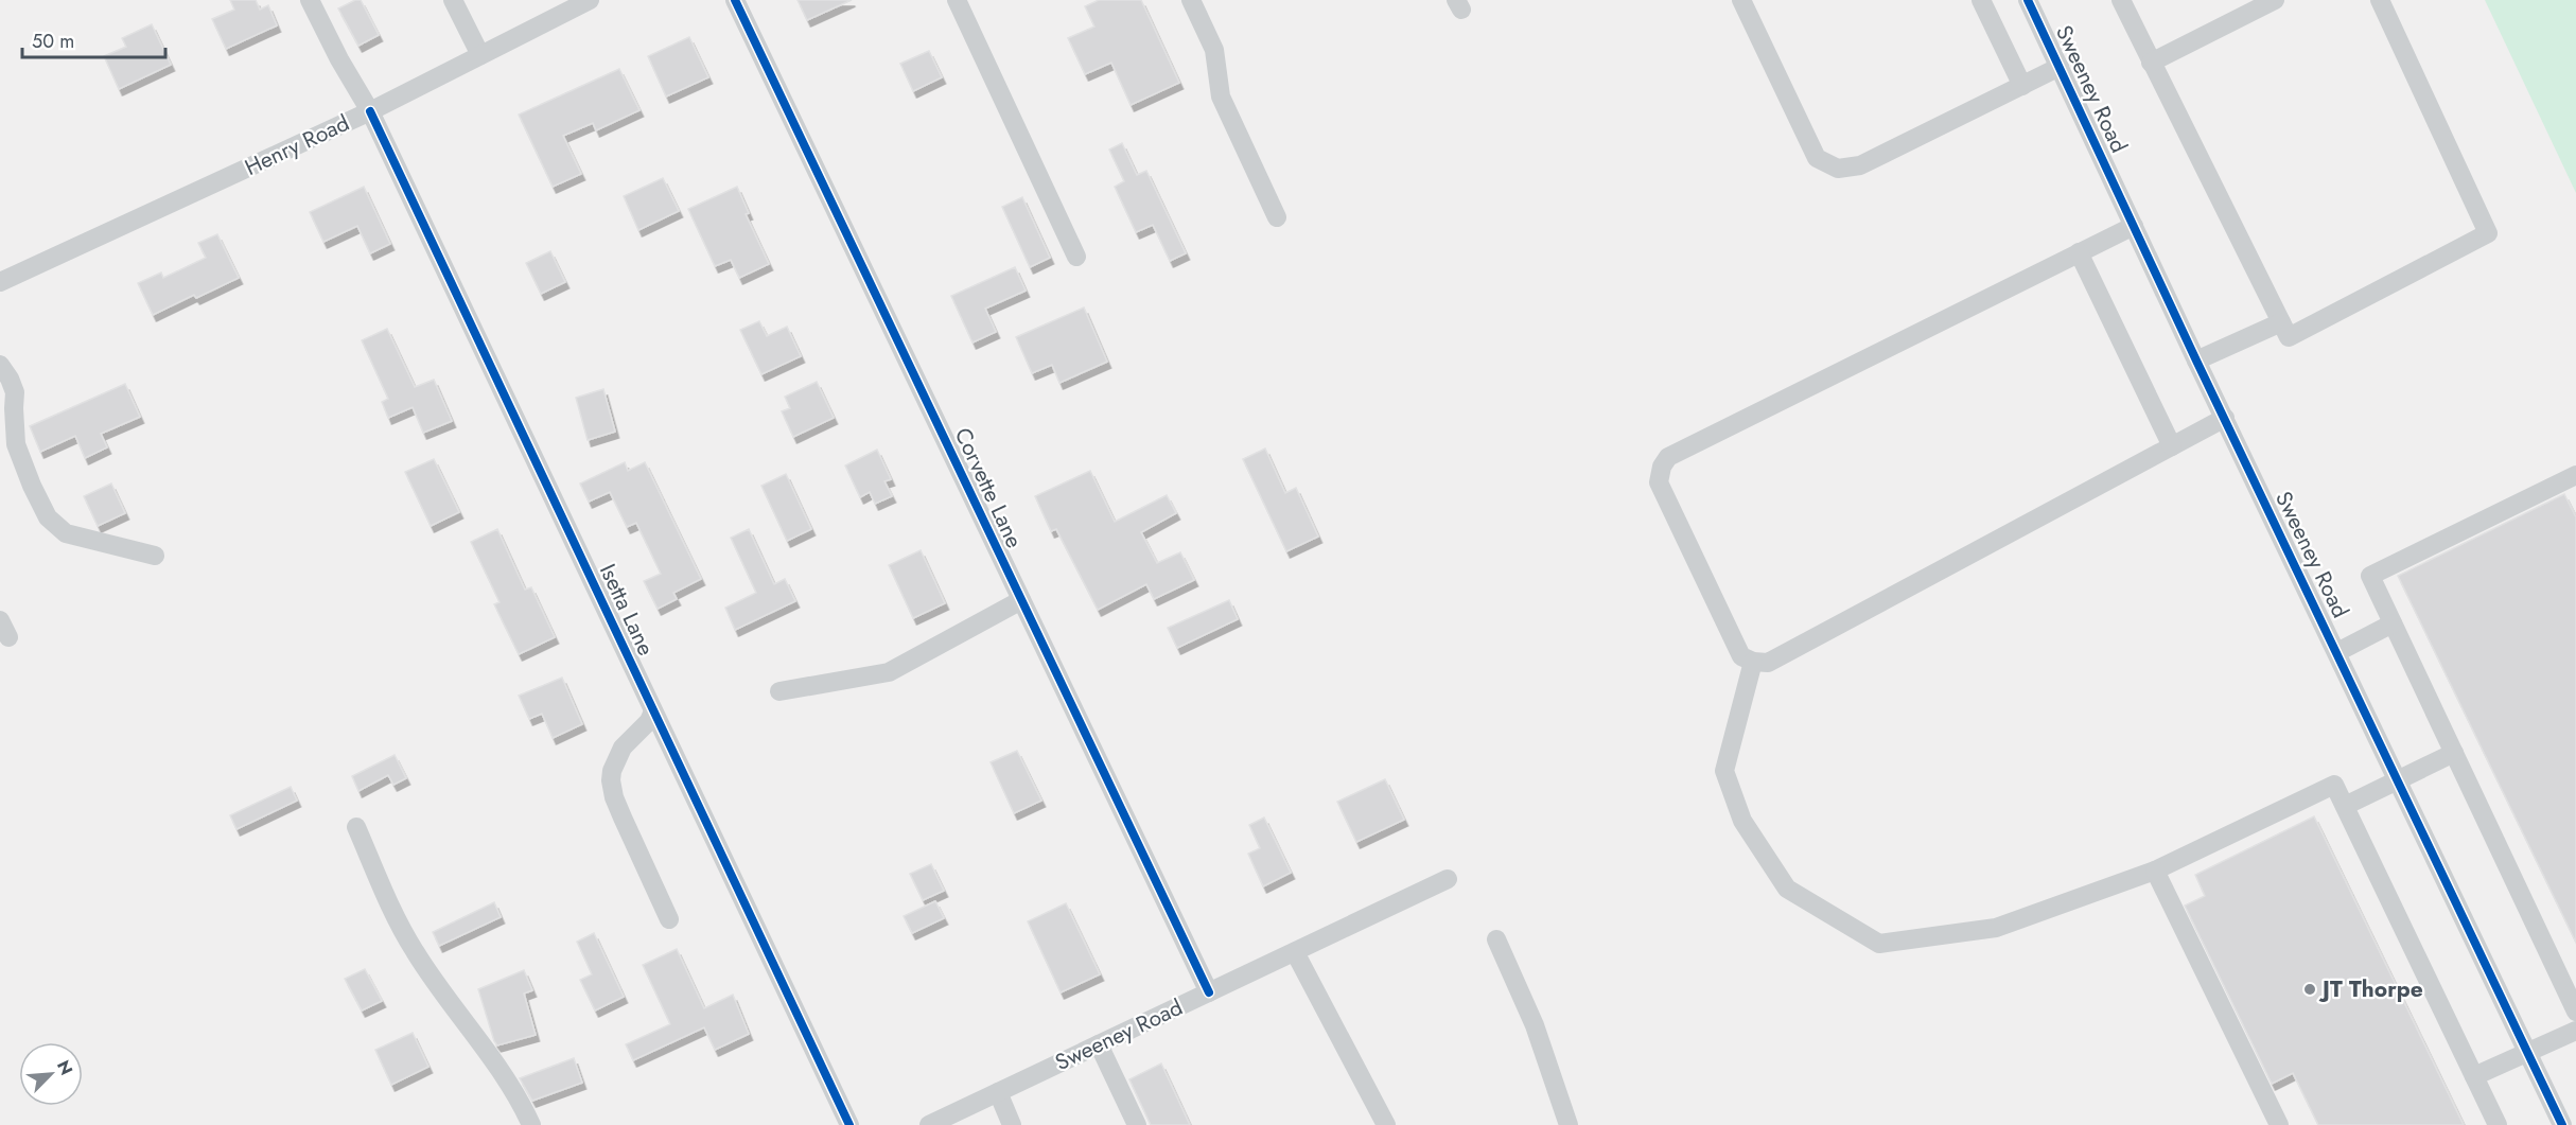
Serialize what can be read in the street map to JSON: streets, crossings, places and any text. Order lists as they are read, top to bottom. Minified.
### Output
{"streets":{"street":["Sweeney Road","Henry Road","Corvette Lane","Isetta Lane"]},"crossings":[["Sweeney Road","Corvette Lane"],["Henry Road","Isetta Lane"]],"places":["JT Thorpe"],"scale_bar":"50 m","north":"top right"}
